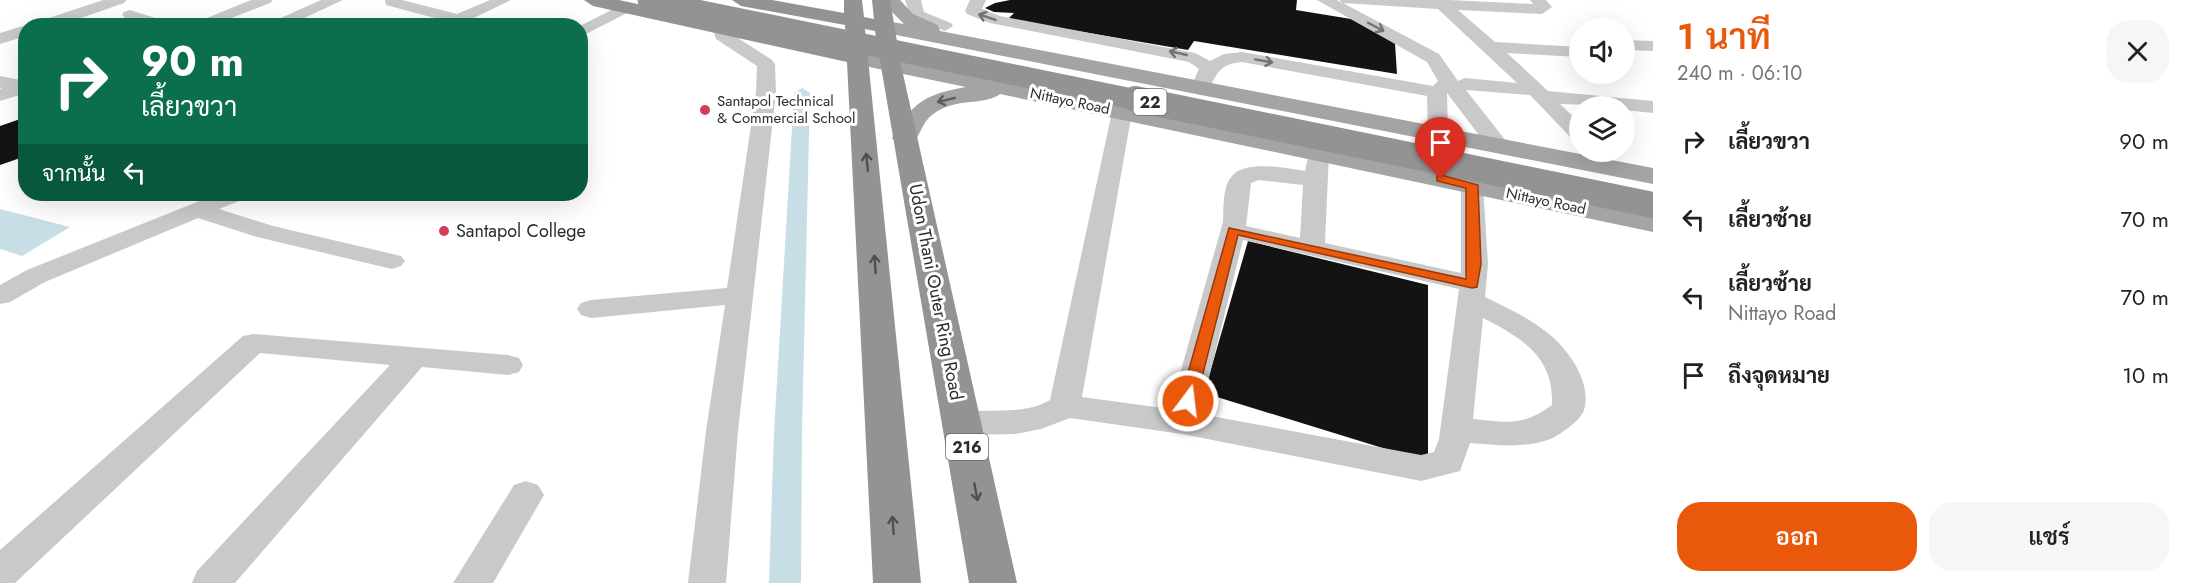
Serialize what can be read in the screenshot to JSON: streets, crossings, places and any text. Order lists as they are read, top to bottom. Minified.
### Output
{"streets":{"highway":["Nittayo Road","22","Udon Thani Outer Ring Road","216"]},"crossings":[["Nittayo Road","Udon Thani Outer Ring Road"]],"places":["Santapol Technical & Commercial School","Santapol College"],"page":{"heading":["1 นาที","240 m · 06:10"],"turn":["90 m","เลี้ยวขวา"],"list":[{"name":"เลี้ยวขวา","value":"90 m"},{"name":"เลี้ยวซ้าย","value":"70 m"},{"name":"เลี้ยวซ้าย","note":"Nittayo Road","value":"70 m"},{"name":"ถึงจุดหมาย","value":"10 m"}],"then":"จากนั้น","buttons":["ออก","แชร์"]}}
